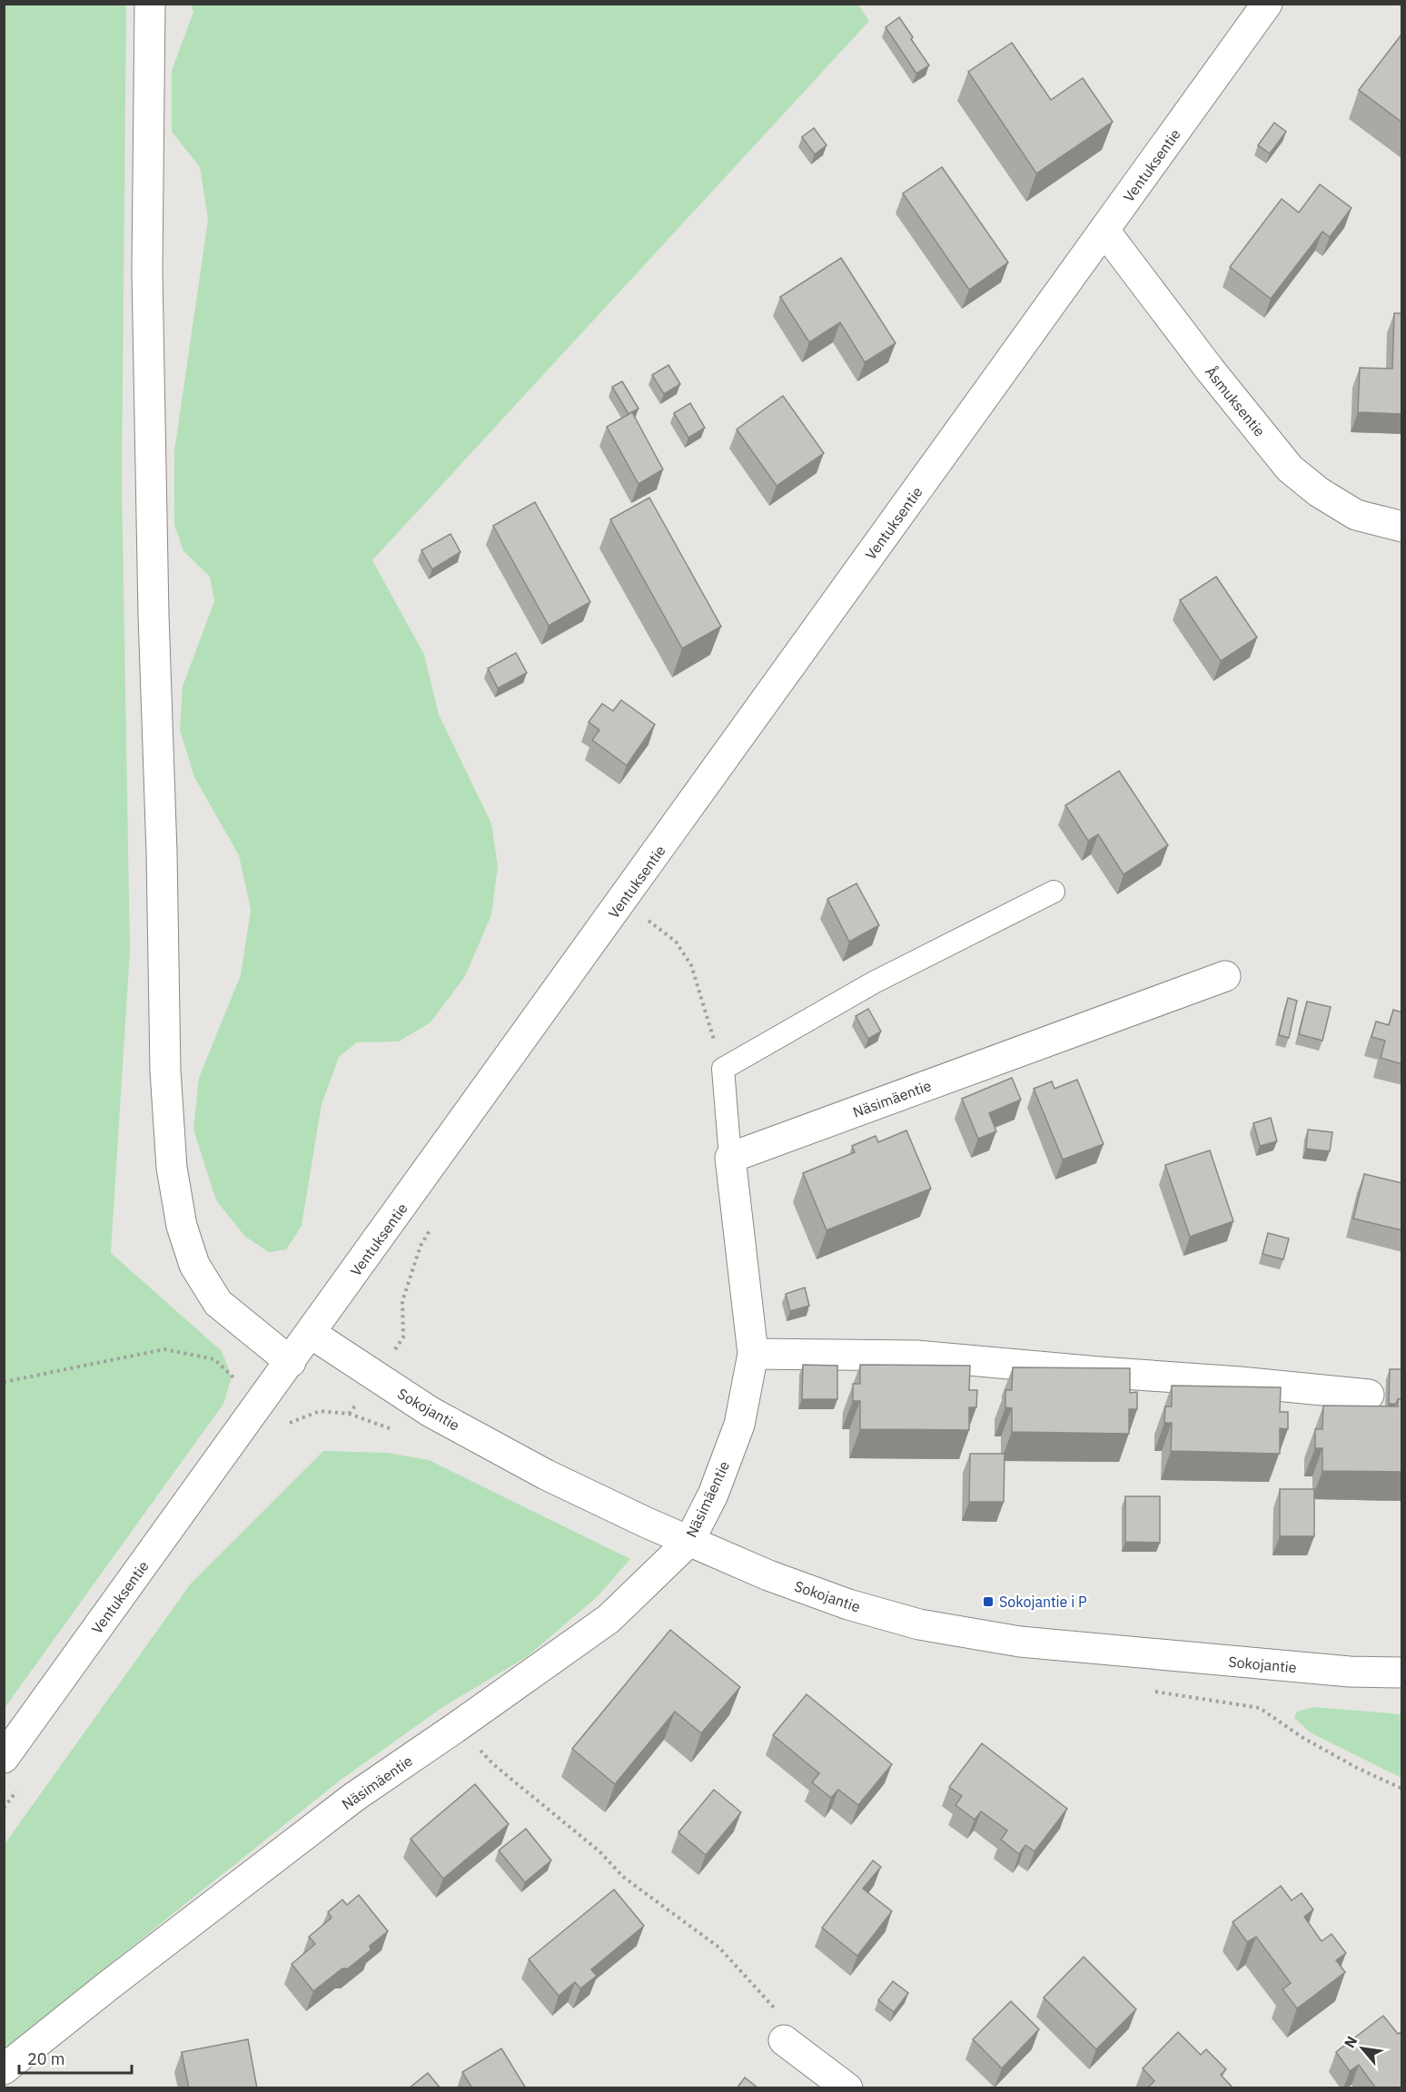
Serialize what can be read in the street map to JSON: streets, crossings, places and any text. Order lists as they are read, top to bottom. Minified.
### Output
{"streets":{"street":["Ventuksentie","Åsmuksentie","Näsimäentie","Sokojantie"]},"crossings":[["Ventuksentie","Åsmuksentie"],["Ventuksentie","Sokojantie"],["Näsimäentie","Sokojantie"]],"places":{"transit":["Sokojantie i P"]},"scale_bar":"20 m","north":"top left"}
